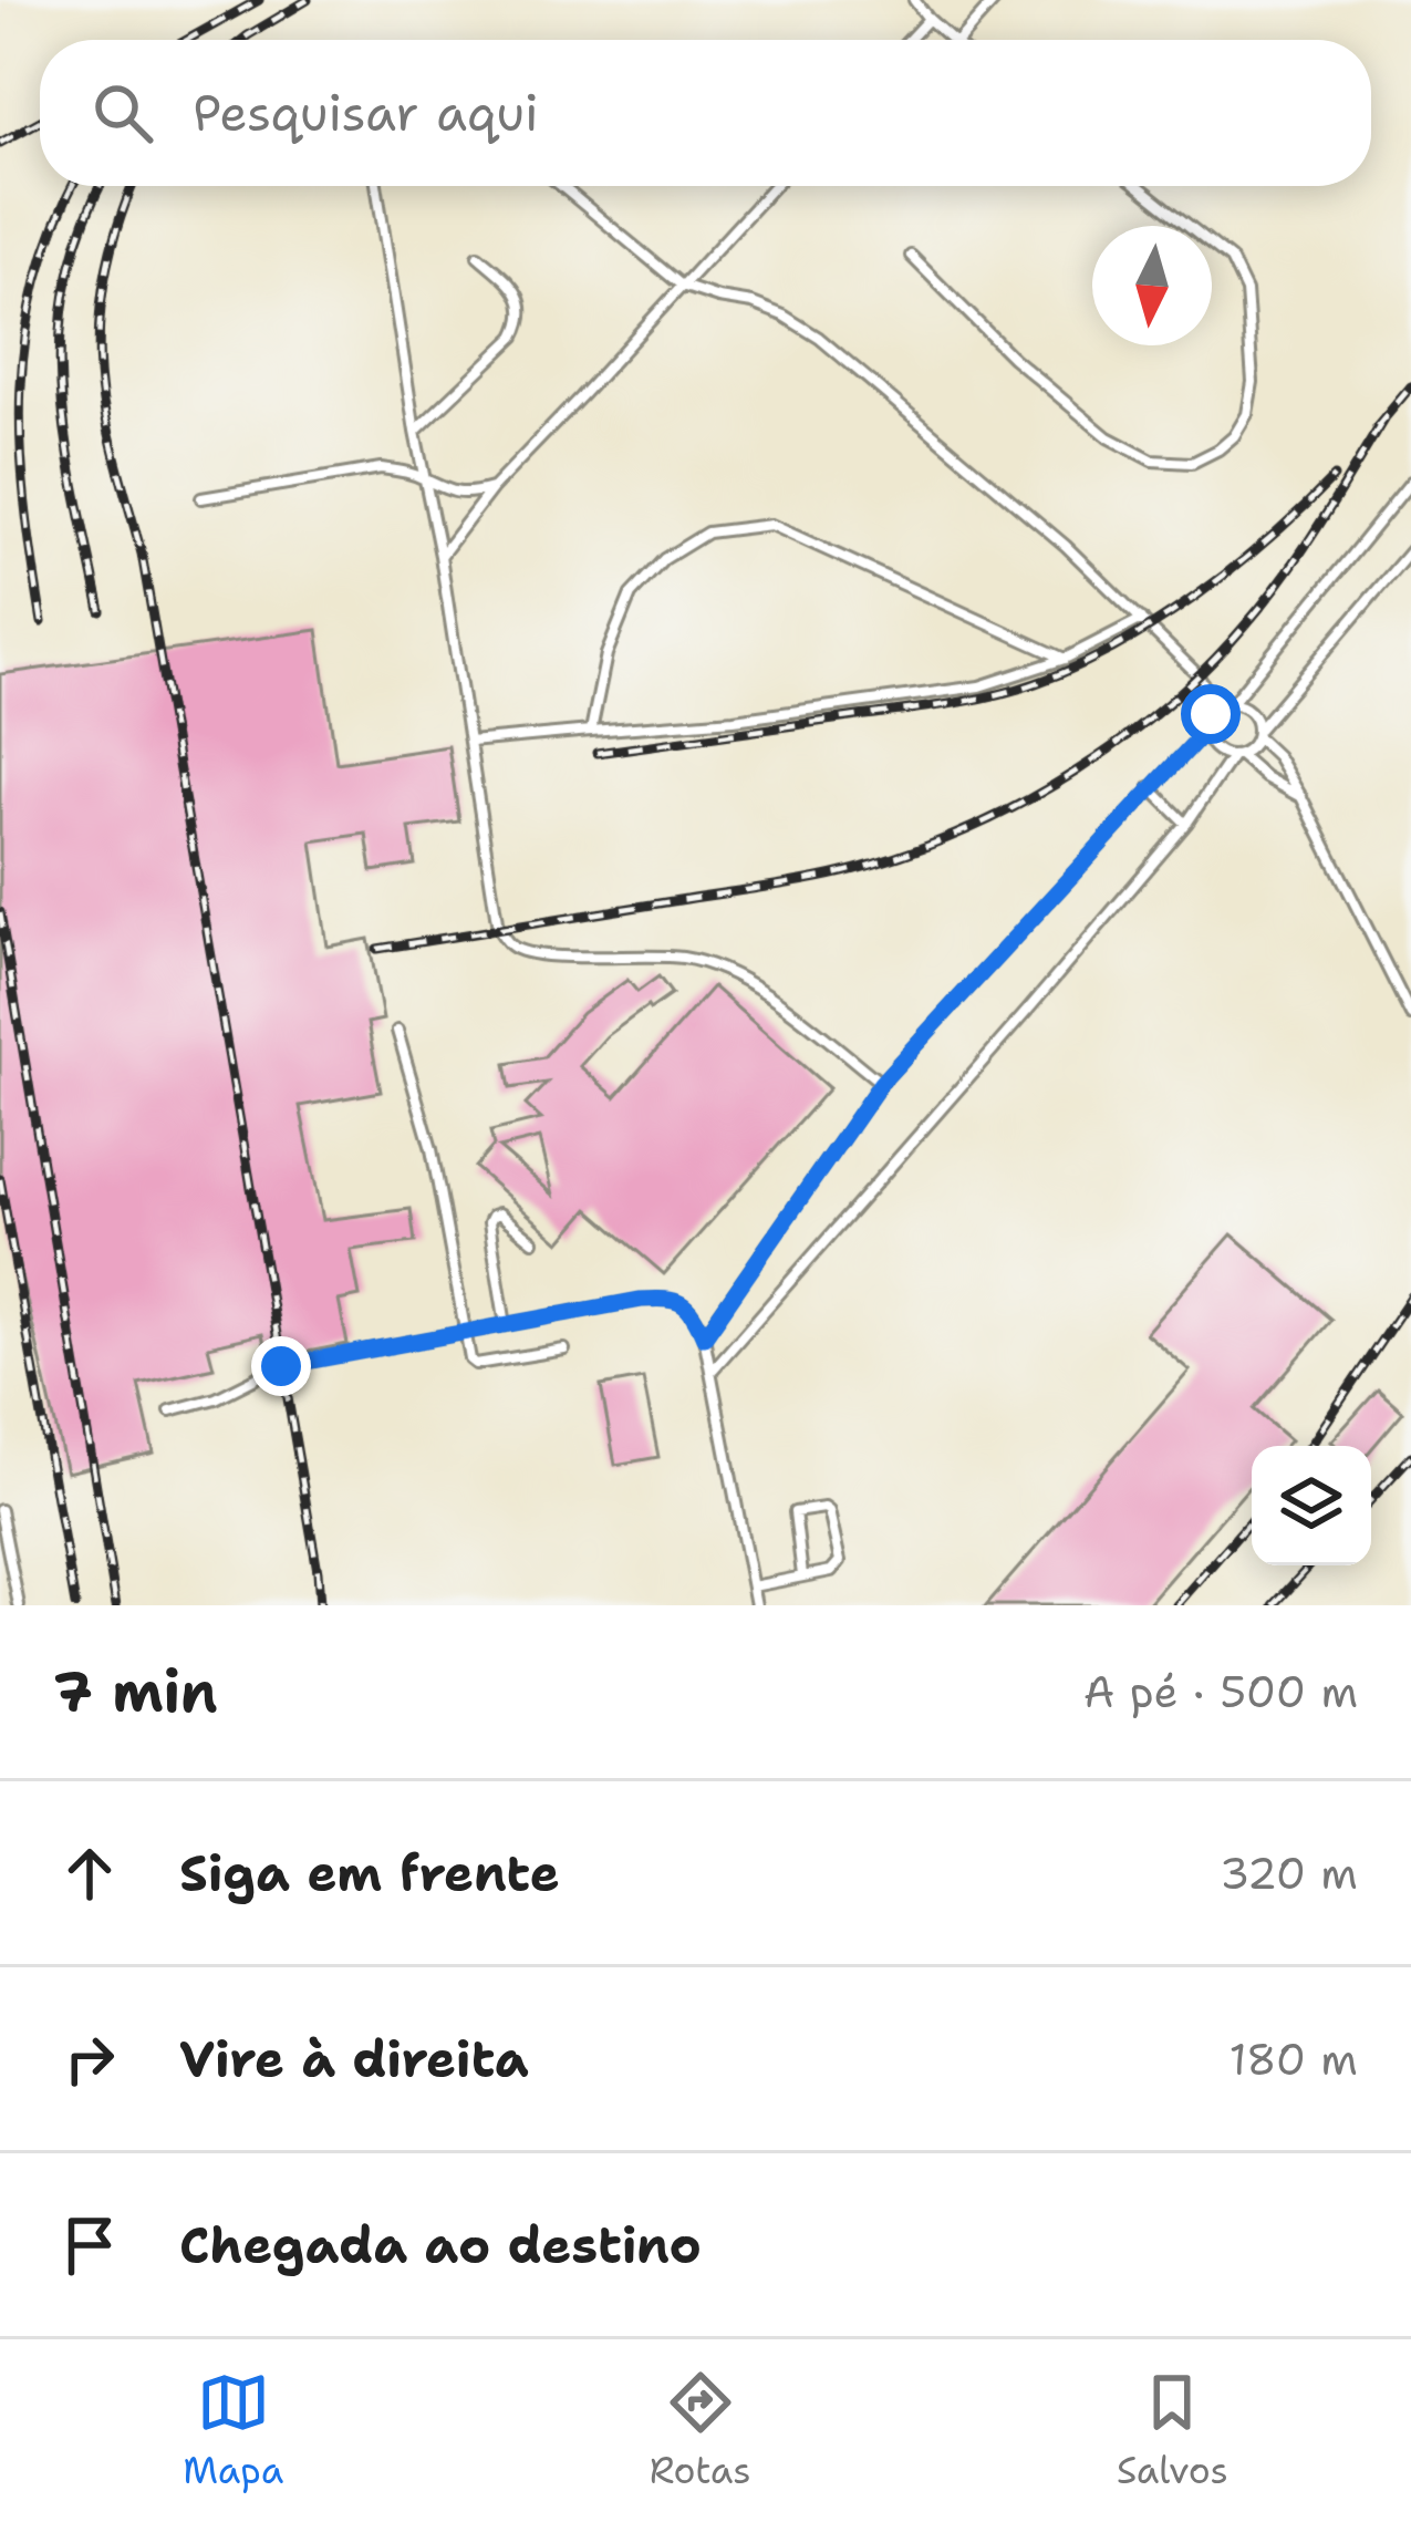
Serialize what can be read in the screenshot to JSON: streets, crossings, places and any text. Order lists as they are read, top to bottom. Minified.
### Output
{"north":"bottom","page":{"search":"Pesquisar aqui","heading":["7 min","A pé · 500 m"],"list":[["Siga em frente","320 m"],["Vire à direita","180 m"],"Chegada ao destino"],"nav":["Mapa","Rotas","Salvos"]}}
